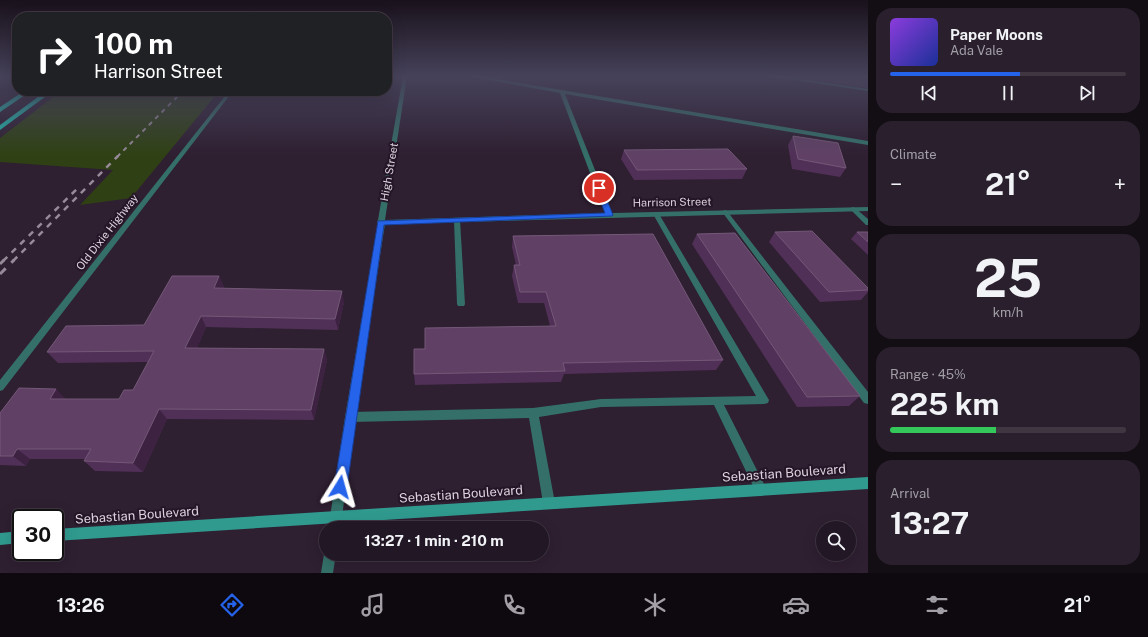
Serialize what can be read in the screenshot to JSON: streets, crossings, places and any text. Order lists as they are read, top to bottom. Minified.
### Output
{"streets":{"main road":["Sebastian Boulevard"],"street":["High Street","Harrison Street","Old Dixie Highway"]},"crossings":[["High Street","Harrison Street"]],"page":{"turn":["100 m","Harrison Street"],"song":["Paper Moons","Ada Vale"],"tile":["Climate",["25","km/h"],["Range · 45%","225 km"],["Arrival","13:27"]],"heat":["−","21°","+"],"limit":"30","trip":"13:27 · 1 min · 210 m","tabs":["13:26","21°"]}}
